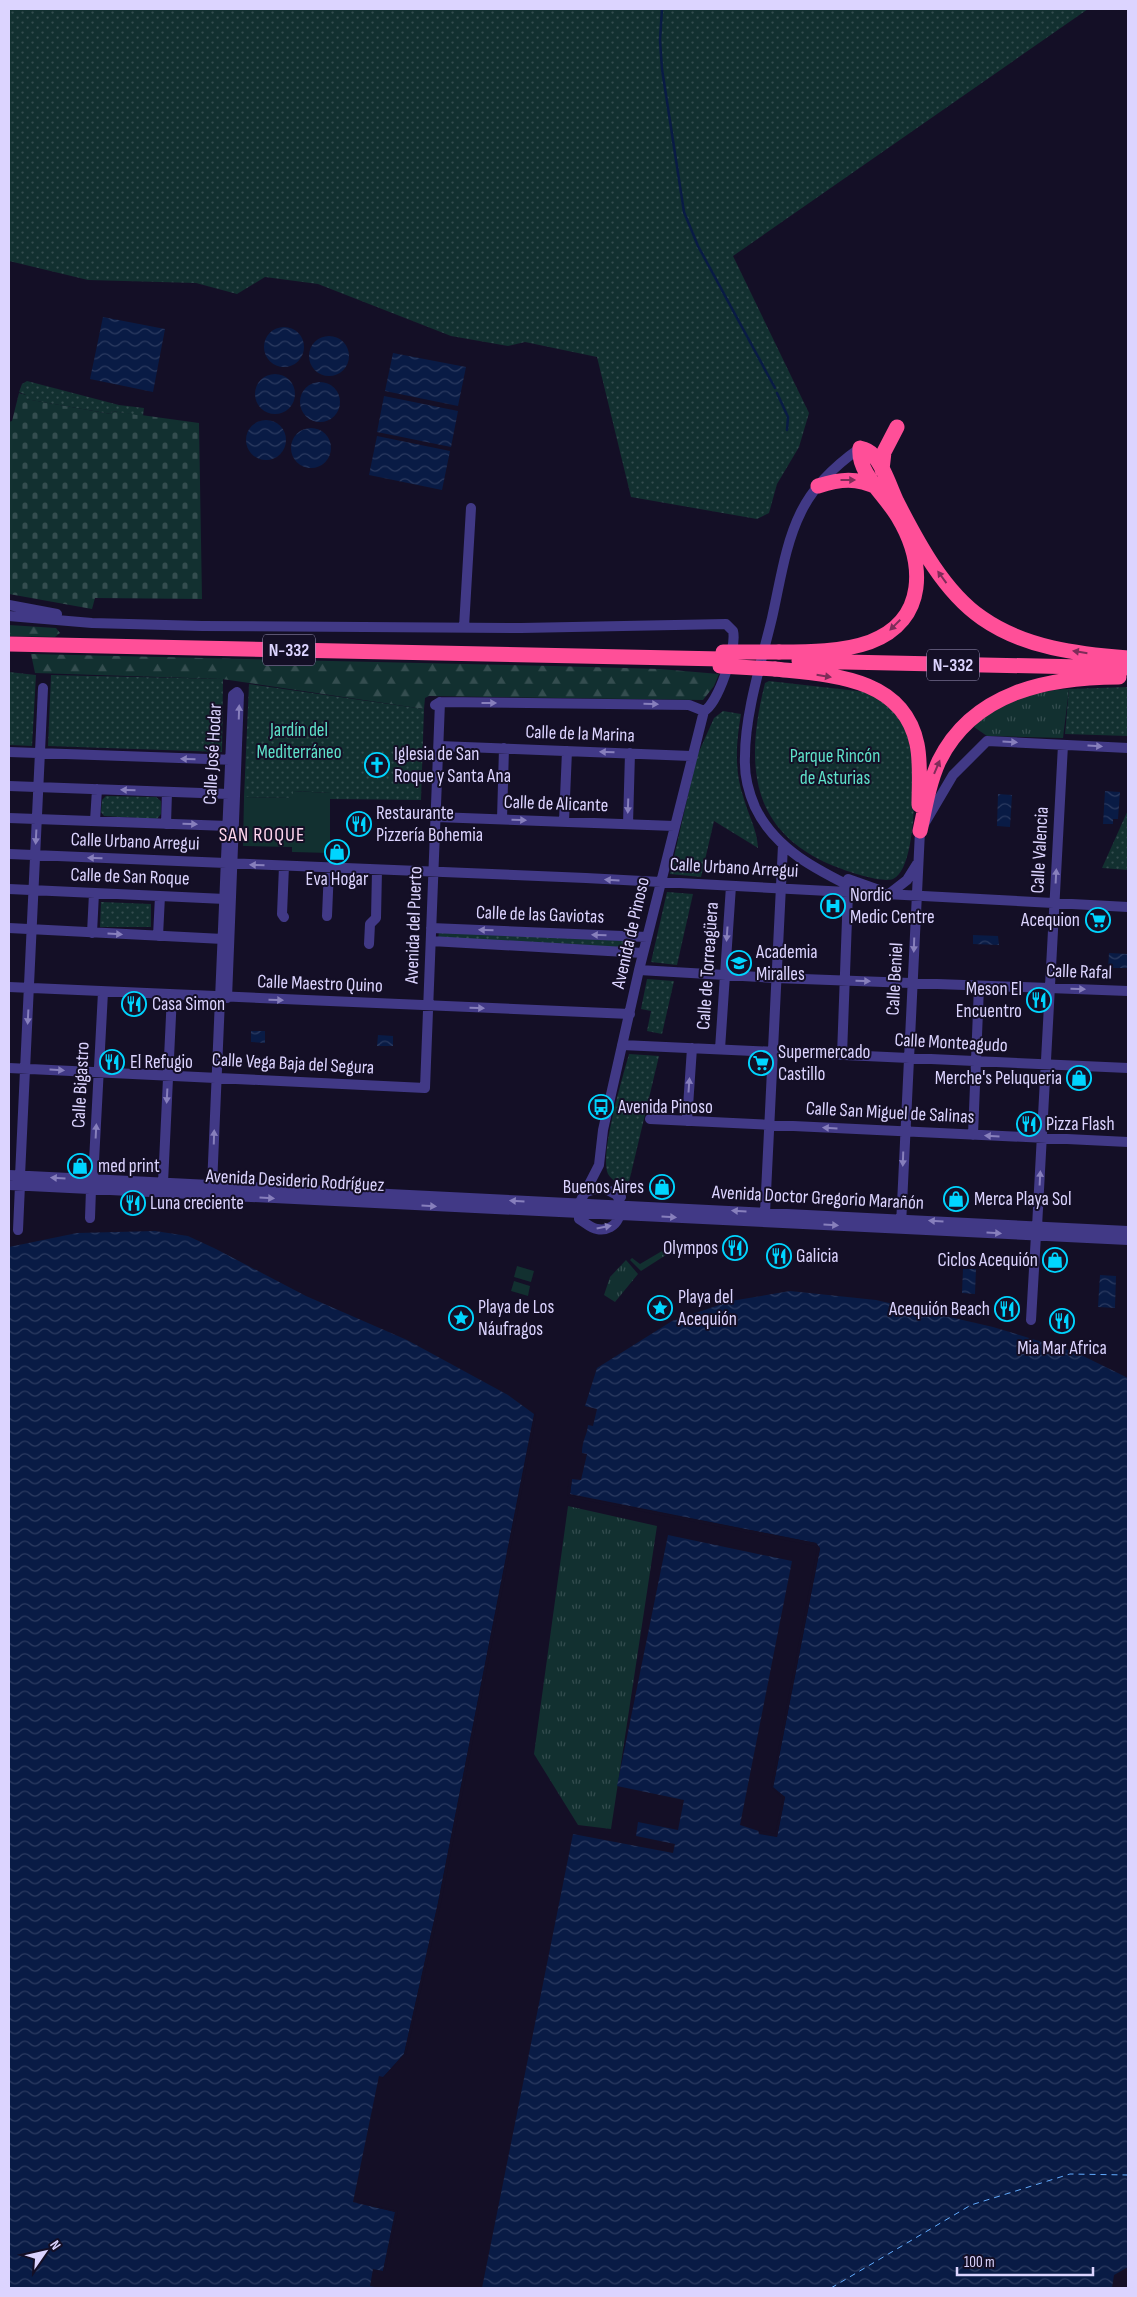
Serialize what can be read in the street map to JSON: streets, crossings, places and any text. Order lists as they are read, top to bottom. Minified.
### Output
{"streets":{"highway":["N-332"],"street":["Calle de la Marina","Calle José Hodar","Calle de Alicante","Calle Urbano Arregui","Calle Valencia","Calle de San Roque","Calle de las Gaviotas","Avenida del Puerto","Avenida de Pinoso","Calle de Torreagüera","Calle Rafal","Calle Beniel","Calle Maestro Quino","Calle Monteagudo","Calle Vega Baja del Segura","Calle Bigastro","Calle San Miguel de Salinas","Avenida Desiderio Rodríguez","Avenida Doctor Gregorio Marañón"]},"crossings":[["Calle de la Marina","Avenida del Puerto"],["Calle de la Marina","Avenida de Pinoso"],["Calle José Hodar","Calle Urbano Arregui"],["Calle José Hodar","Calle de San Roque"],["Calle José Hodar","Calle Maestro Quino"],["Calle José Hodar","Calle Vega Baja del Segura"],["Calle José Hodar","Avenida Desiderio Rodríguez"],["Calle de Alicante","Avenida del Puerto"],["Calle de Alicante","Avenida de Pinoso"],["Calle Urbano Arregui","Calle Valencia"],["Calle Urbano Arregui","Avenida del Puerto"],["Calle Urbano Arregui","Avenida de Pinoso"],["Calle Urbano Arregui","Calle de Torreagüera"],["Calle Urbano Arregui","Calle Beniel"],["Calle Valencia","Calle Rafal"],["Calle Valencia","Calle Beniel"],["Calle Valencia","Calle Monteagudo"],["Calle Valencia","Calle San Miguel de Salinas"],["Calle Valencia","Avenida Doctor Gregorio Marañón"],["Calle de las Gaviotas","Avenida del Puerto"],["Calle de las Gaviotas","Avenida de Pinoso"],["Avenida del Puerto","Calle Maestro Quino"],["Avenida del Puerto","Calle Vega Baja del Segura"],["Avenida de Pinoso","Calle Rafal"],["Avenida de Pinoso","Calle Maestro Quino"],["Avenida de Pinoso","Calle Monteagudo"],["Avenida de Pinoso","Avenida Doctor Gregorio Marañón"],["Calle de Torreagüera","Calle Rafal"],["Calle de Torreagüera","Calle Monteagudo"],["Calle de Torreagüera","Calle San Miguel de Salinas"],["Calle Rafal","Calle Beniel"],["Calle Beniel","Calle Monteagudo"],["Calle Beniel","Calle San Miguel de Salinas"],["Calle Beniel","Avenida Doctor Gregorio Marañón"],["Calle Maestro Quino","Calle Bigastro"],["Calle Vega Baja del Segura","Calle Bigastro"],["Calle Bigastro","Avenida Desiderio Rodríguez"],["Avenida Desiderio Rodríguez","Avenida Doctor Gregorio Marañón"]],"one_way":["Calle Valencia","Calle Maestro Quino","Calle San Miguel de Salinas"],"districts":["SAN ROQUE"],"parks":["Jardín del Mediterráneo","Parque Rincón de Asturias"],"places":{"church":["Iglesia de San Roque y Santa Ana"],"restaurant":["Restaurante Pizzería Bohemia","Meson El Encuentro","Casa Simon","El Refugio","Pizza Flash","Luna creciente","Olympos","Galicia","Acequión Beach","Mia Mar Africa"],"shop":["Eva Hogar","Merche's Peluqueria","med print","Buenos Aires","Merca Playa Sol","Ciclos Acequión"],"hospital":["Nordic Medic Centre"],"supermarket":["Acequion","Supermercado Castillo"],"school or university":["Academia Miralles"],"bus stop":["Avenida Pinoso"],"place":["Playa del Acequión","Playa de Los Náufragos"]},"scale_bar":"100 m","north":"top right"}
